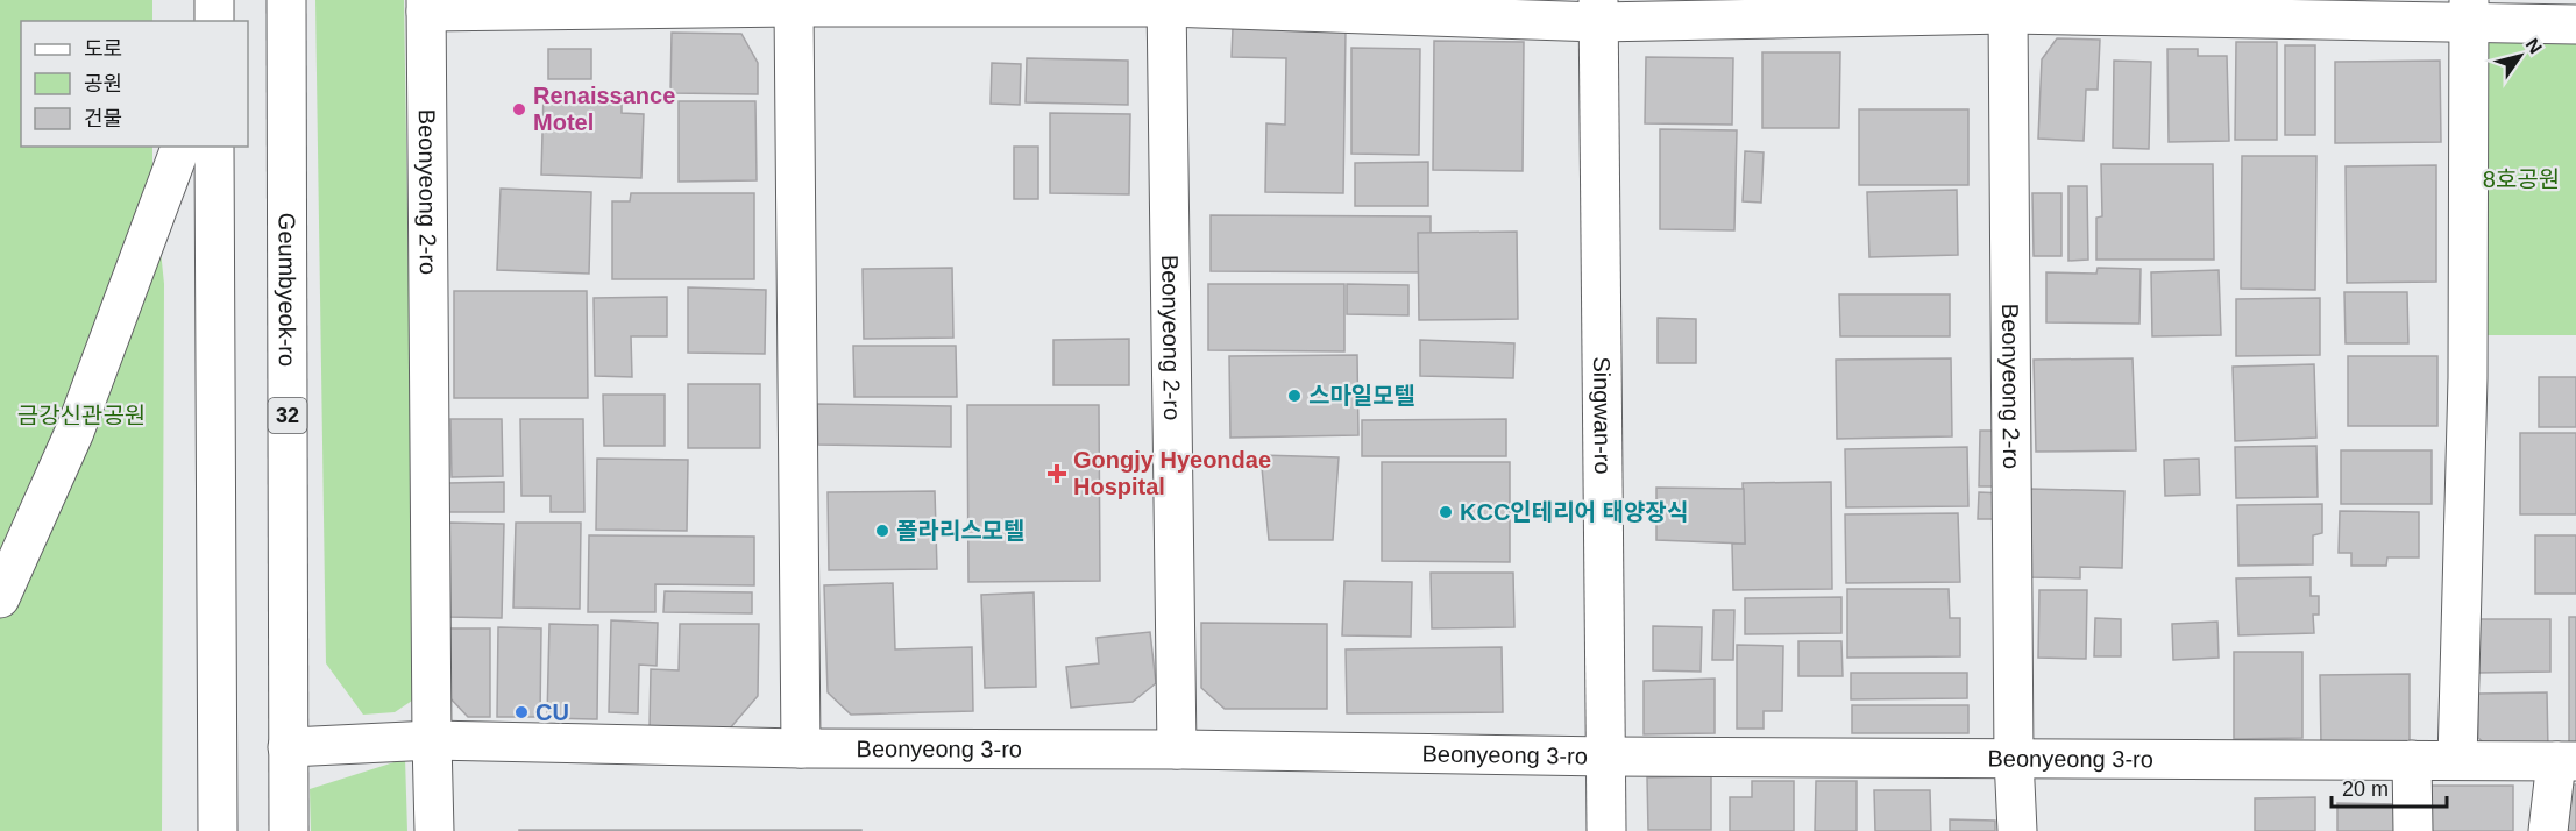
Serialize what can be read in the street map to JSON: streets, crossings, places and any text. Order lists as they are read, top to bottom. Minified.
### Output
{"streets":{"street":["Beonyeong 2-ro","Geumbyeok-ro","32","Singwan-ro","Beonyeong 3-ro"]},"crossings":[["Beonyeong 2-ro","Singwan-ro"],["Beonyeong 2-ro","Beonyeong 3-ro"],["Geumbyeok-ro","Beonyeong 3-ro"],["Singwan-ro","Beonyeong 3-ro"]],"parks":["8호공원","금강신관공원"],"places":{"other":["Renaissance Motel","스마일모텔","KCC인테리어 태양장식","폴라리스모텔","CU"],"health":["Gongjy Hyeondae Hospital"]},"legend":["도로","공원","건물"],"scale_bar":"20 m","north":"top right"}
